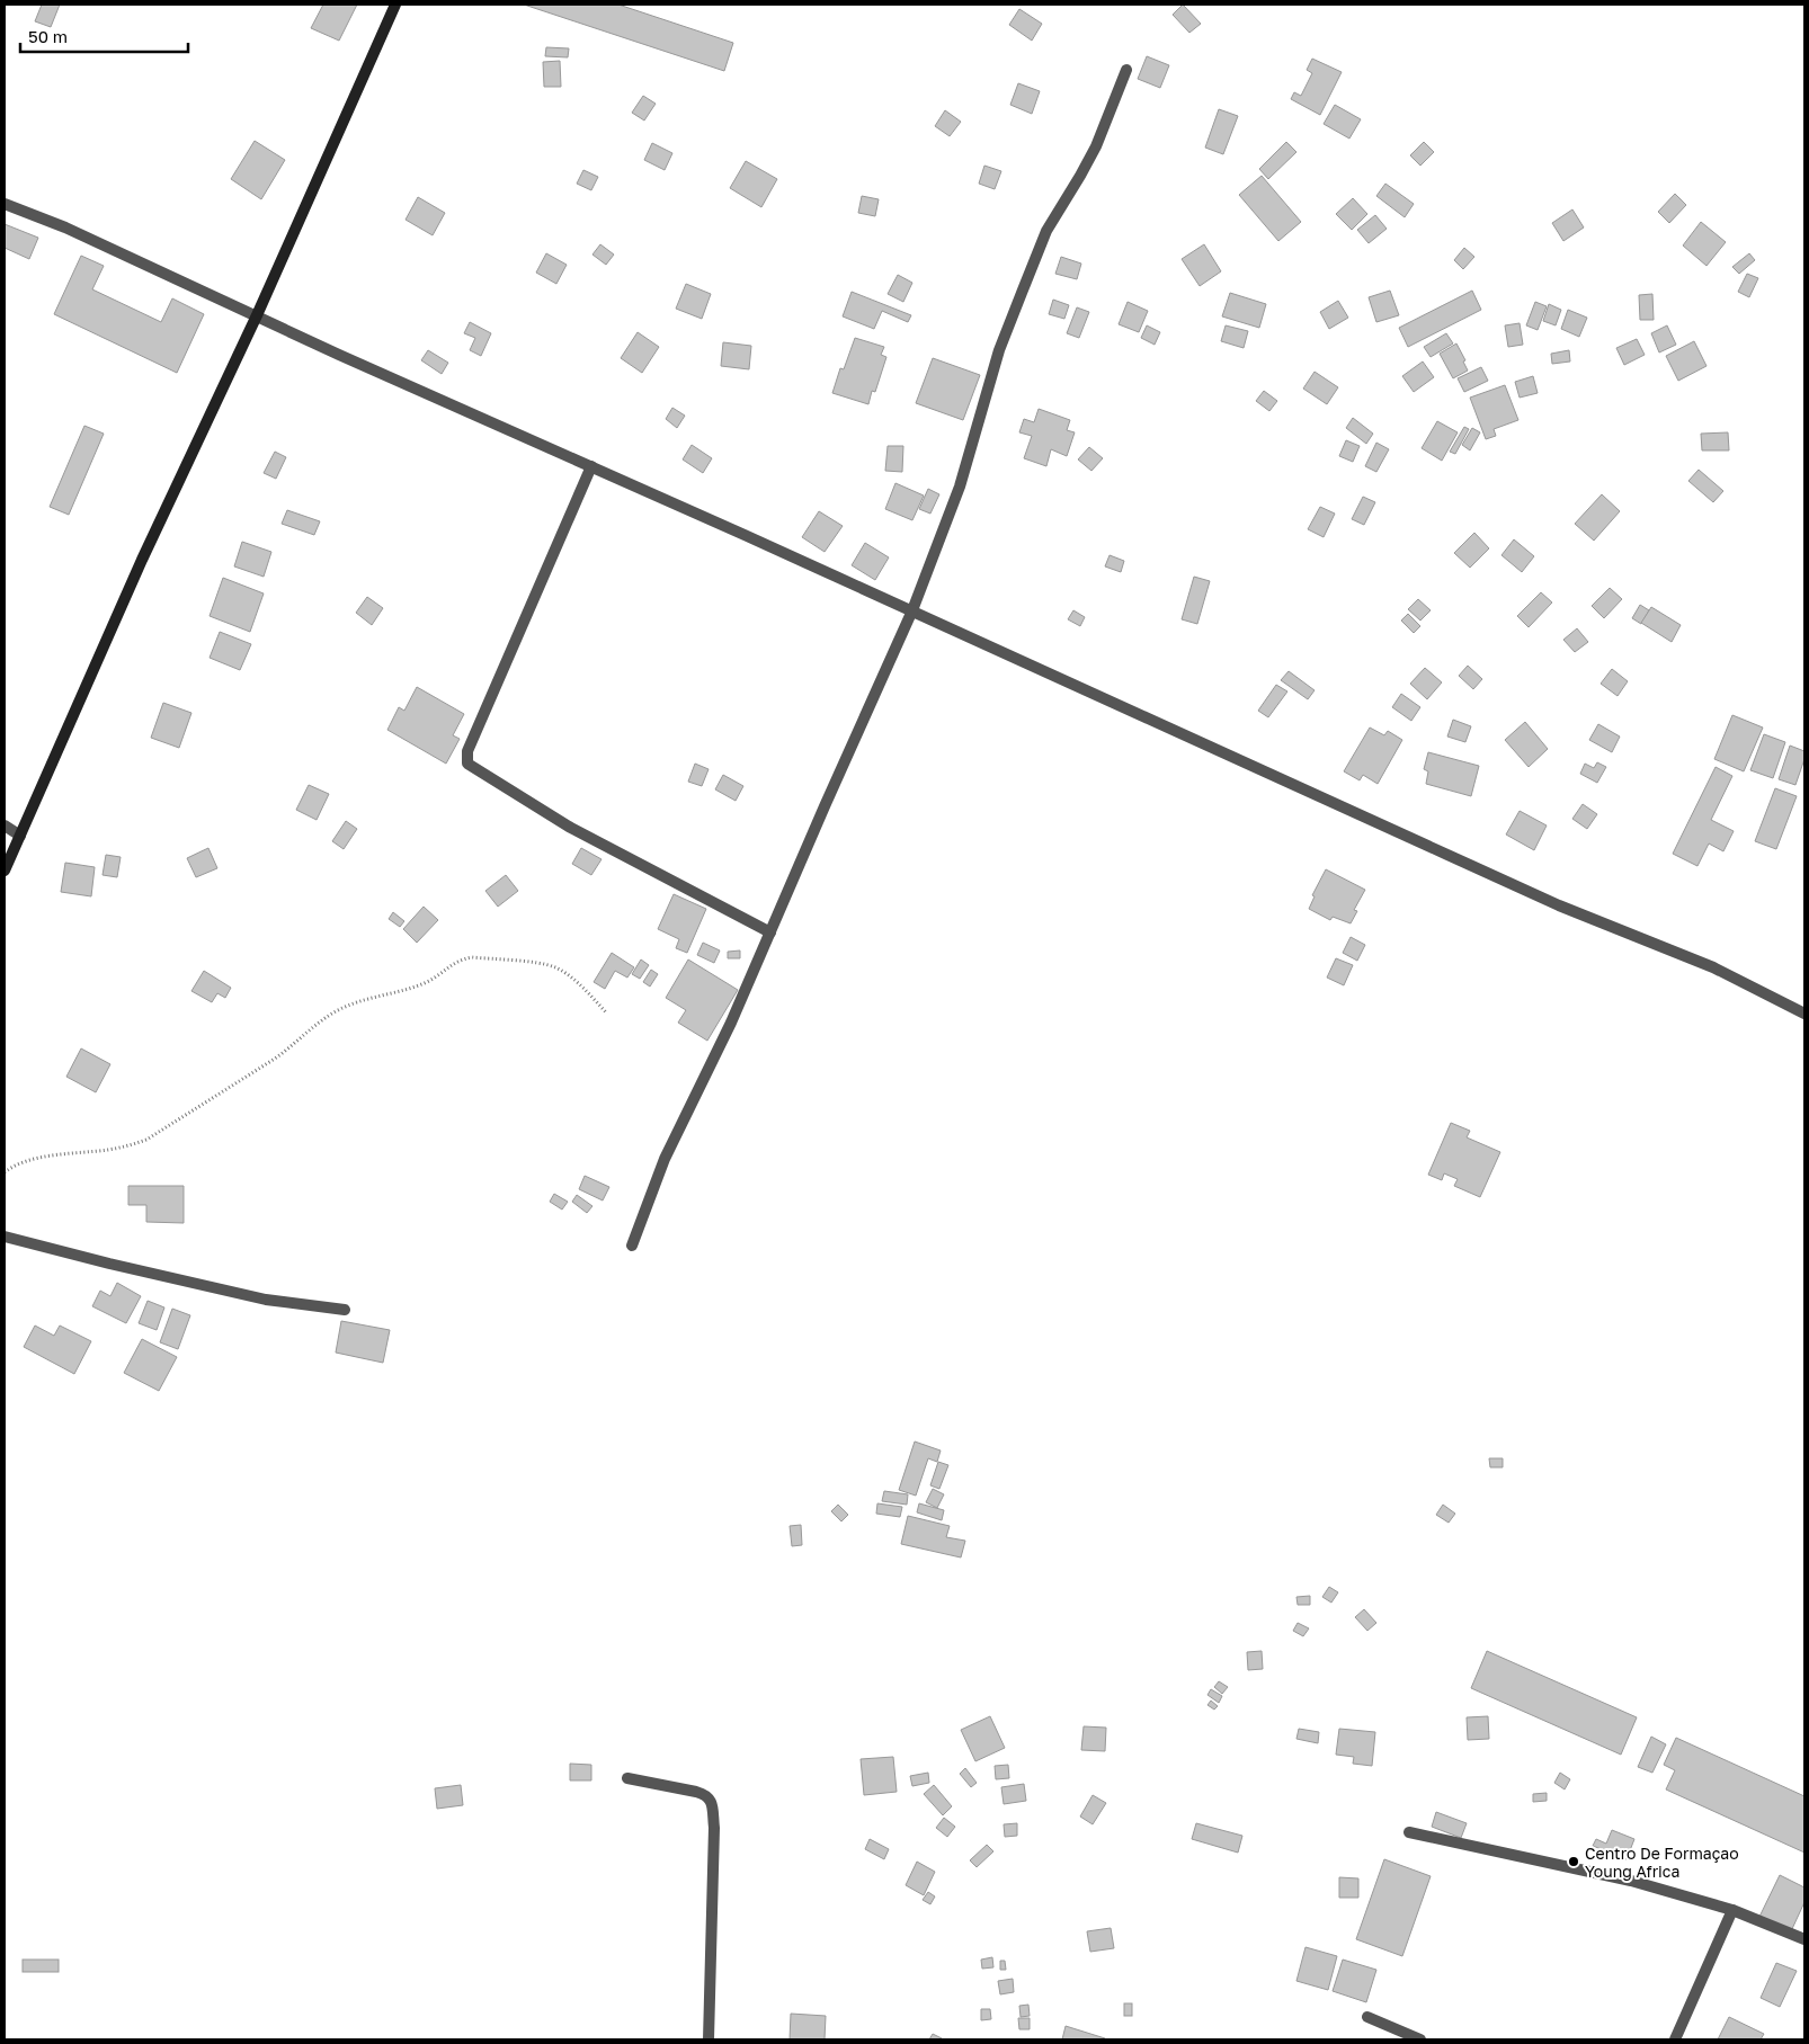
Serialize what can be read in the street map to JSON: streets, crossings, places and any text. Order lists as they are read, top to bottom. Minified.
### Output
{"places":["Centro De Formaçao Young Africa"],"scale_bar":"50 m"}
